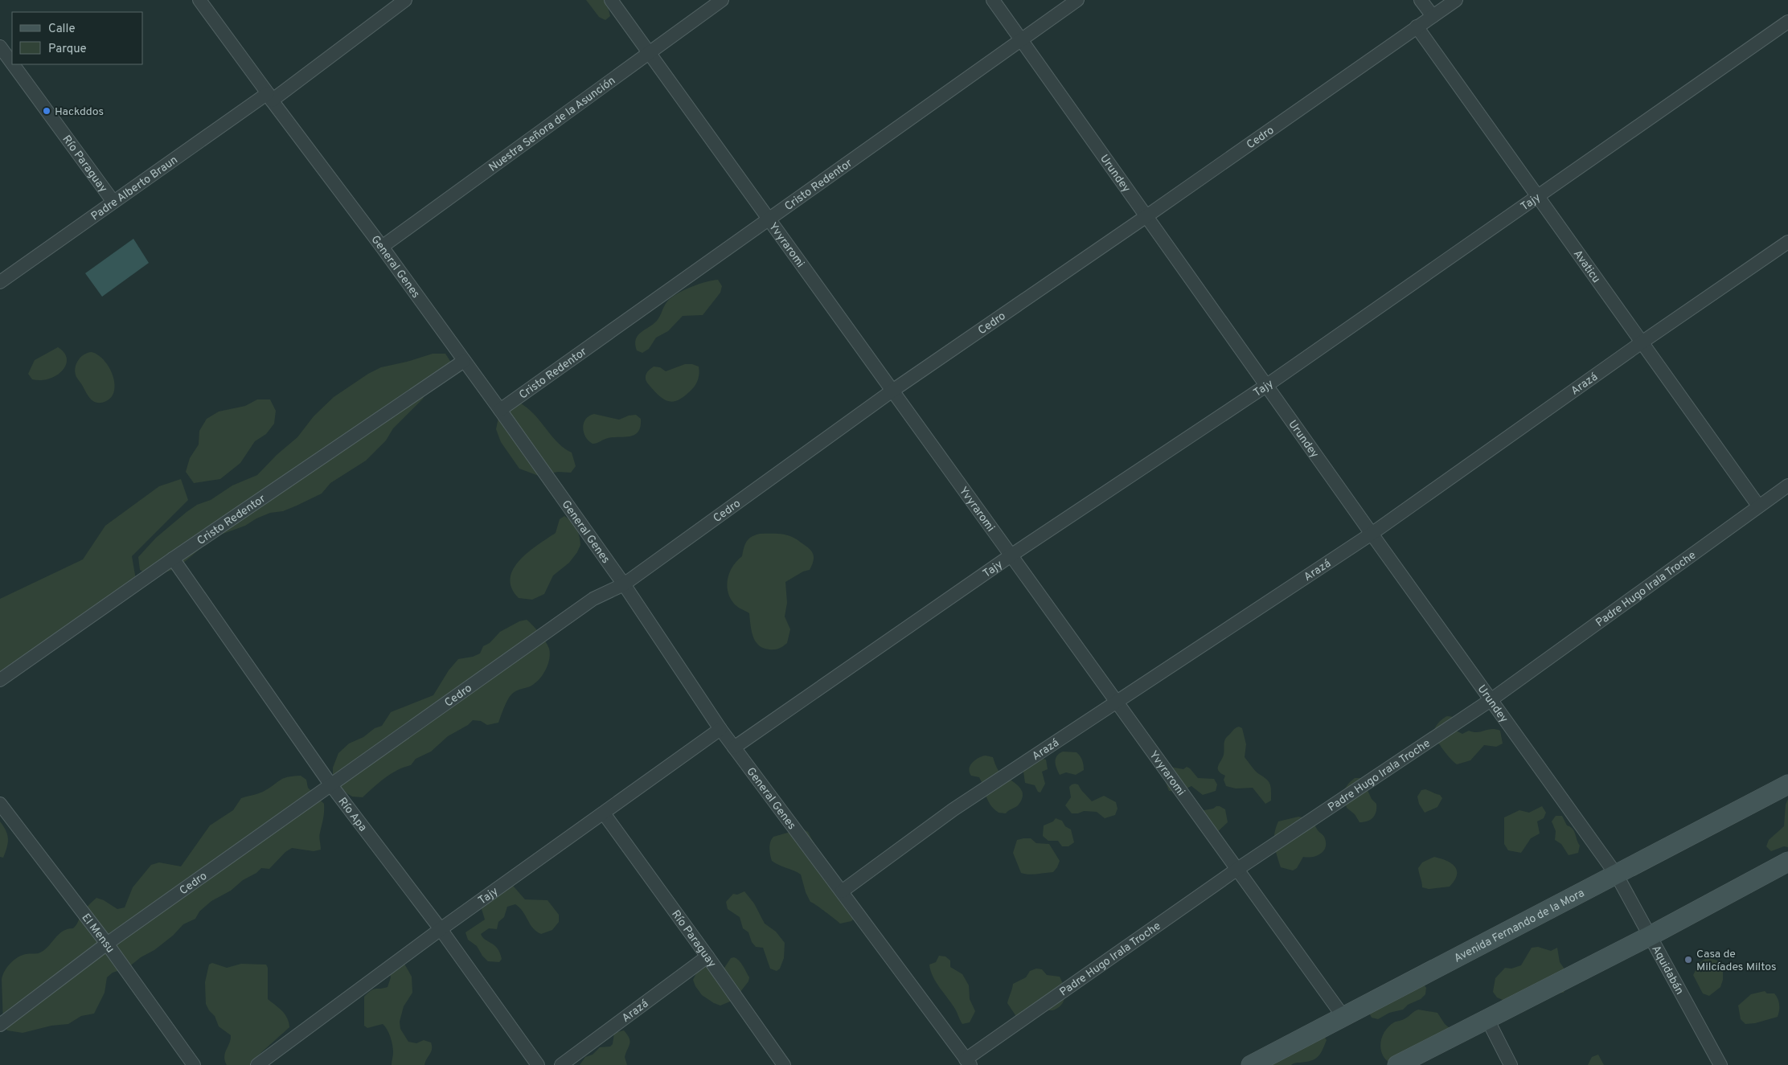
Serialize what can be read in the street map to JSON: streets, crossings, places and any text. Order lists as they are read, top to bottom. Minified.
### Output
{"streets":{"main road":["Avenida Fernando de la Mora"],"street":["Nuestra Señora de la Asunción","Cedro","Río Paraguay","Urundey","Cristo Redentor","Padre Alberto Braun","Tajy","Yvyraromi","Avaticu","General Genes","Arazá","Padre Hugo Irala Troche","Río Apa","El Mensu","Aquidabán"]},"crossings":[["Nuestra Señora de la Asunción","Yvyraromi"],["Nuestra Señora de la Asunción","General Genes"],["Cedro","Urundey"],["Cedro","Yvyraromi"],["Cedro","Avaticu"],["Cedro","General Genes"],["Cedro","Río Apa"],["Cedro","El Mensu"],["Río Paraguay","Padre Alberto Braun"],["Río Paraguay","Tajy"],["Río Paraguay","Arazá"],["Urundey","Cristo Redentor"],["Urundey","Tajy"],["Urundey","Arazá"],["Urundey","Padre Hugo Irala Troche"],["Urundey","Avenida Fernando de la Mora"],["Urundey","Aquidabán"],["Cristo Redentor","Yvyraromi"],["Cristo Redentor","General Genes"],["Cristo Redentor","Río Apa"],["Padre Alberto Braun","General Genes"],["Tajy","Yvyraromi"],["Tajy","Avaticu"],["Tajy","General Genes"],["Tajy","Río Apa"],["Yvyraromi","Arazá"],["Yvyraromi","Padre Hugo Irala Troche"],["Yvyraromi","Avenida Fernando de la Mora"],["Avaticu","Arazá"],["Avaticu","Padre Hugo Irala Troche"],["General Genes","Arazá"],["General Genes","Padre Hugo Irala Troche"],["Avenida Fernando de la Mora","Aquidabán"]],"places":["Hackddos","Casa de Milcíades Miltos"],"legend":["Calle","Parque"]}
